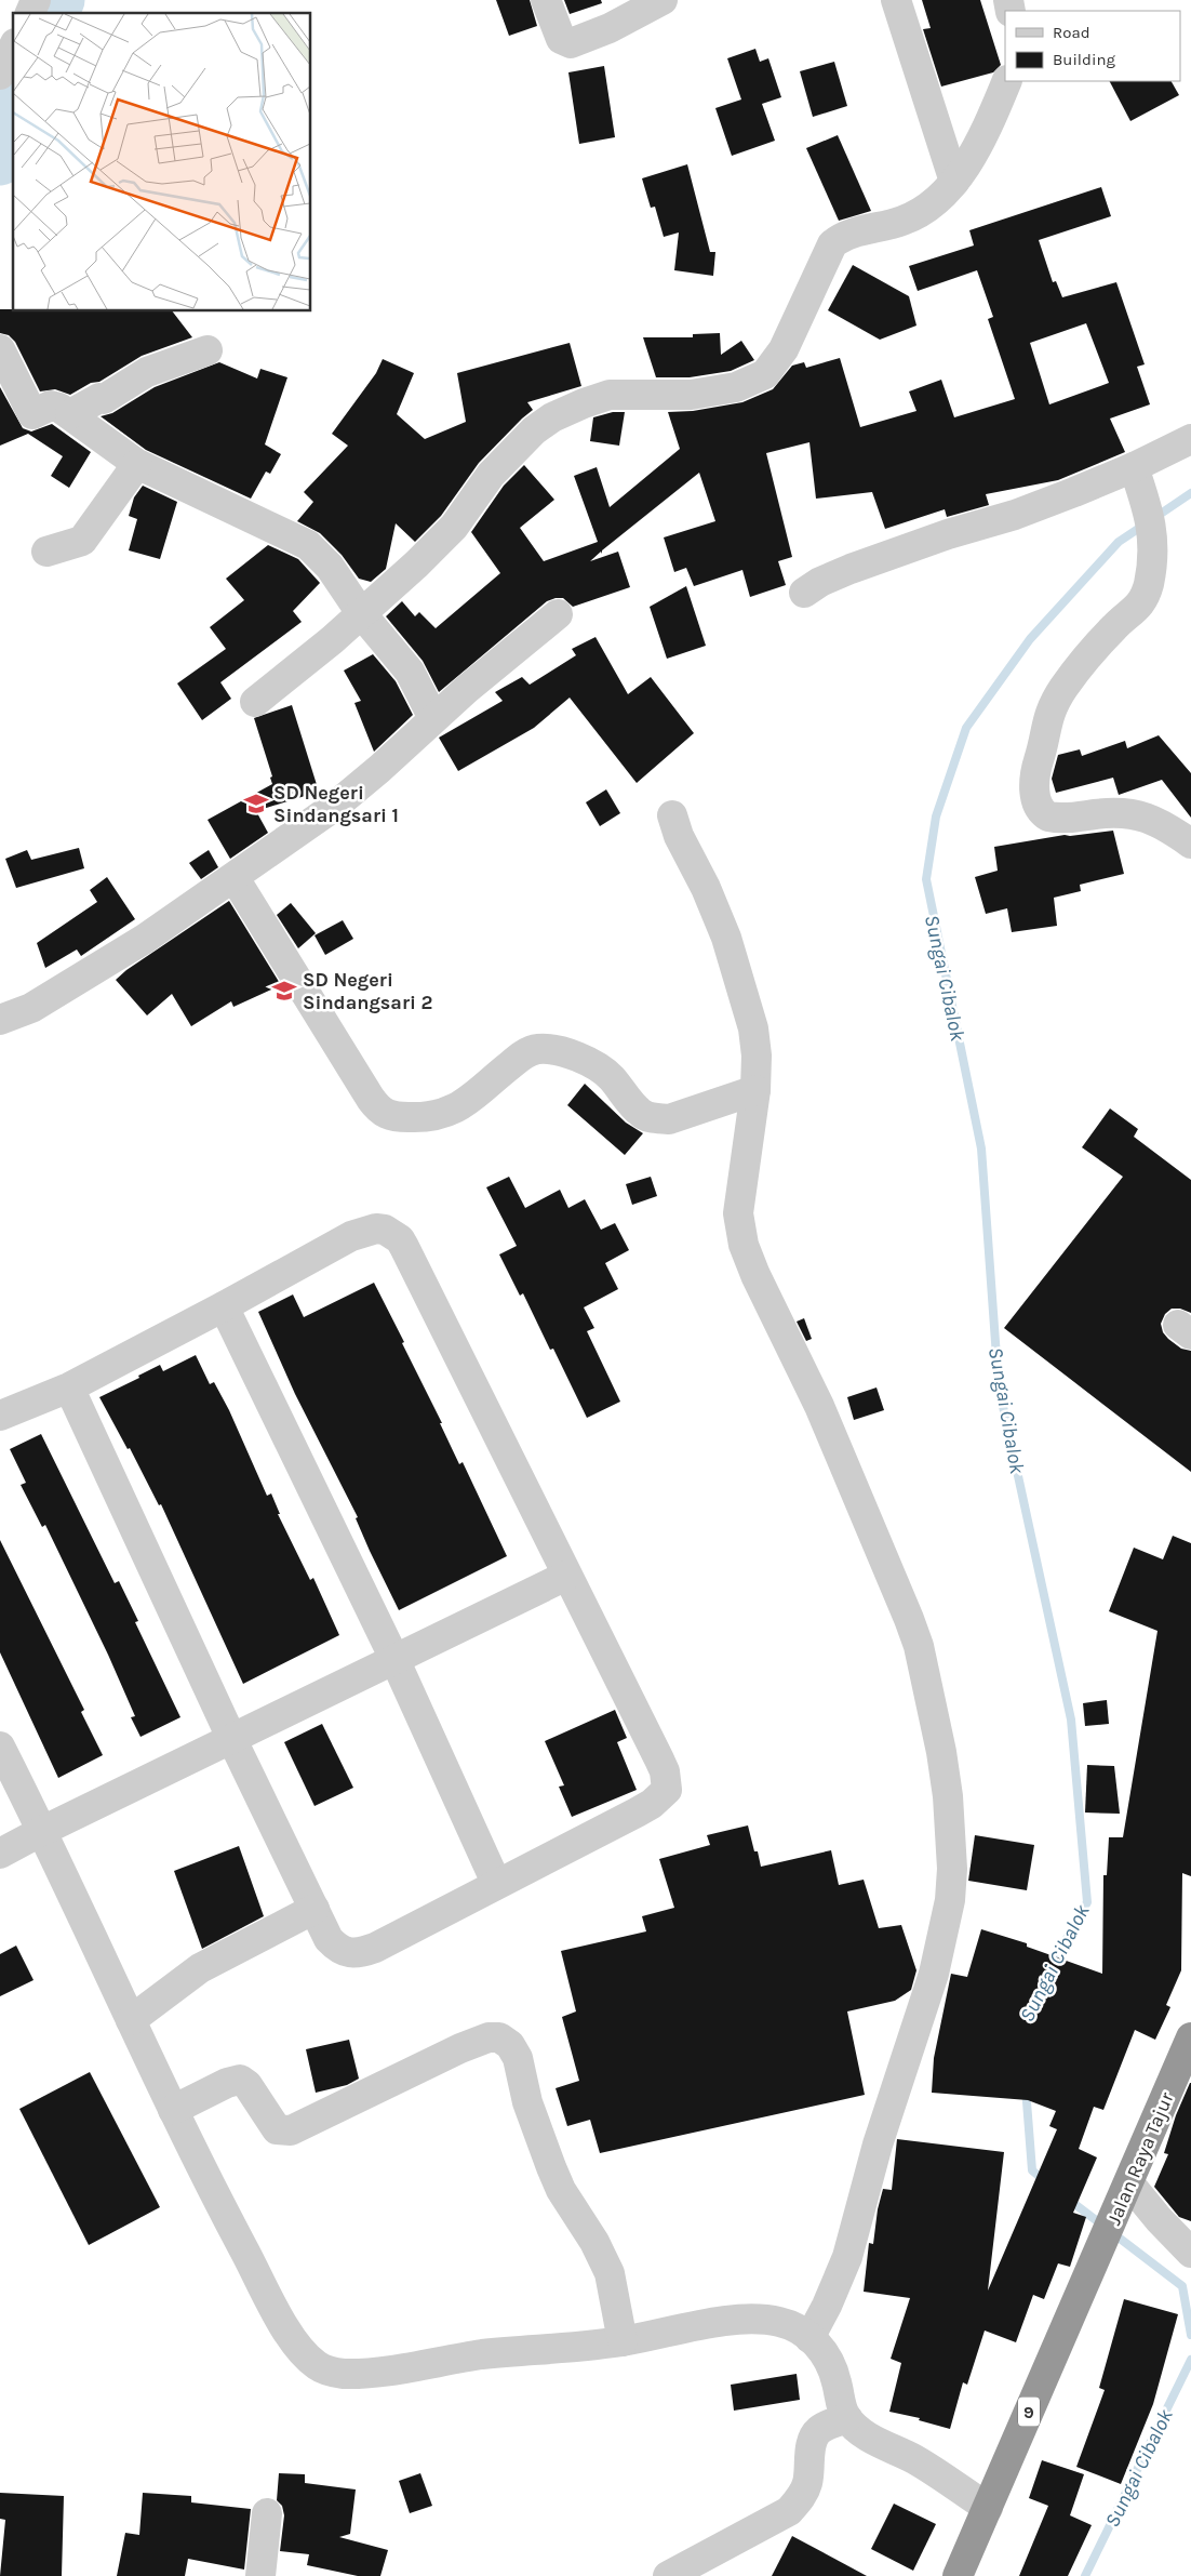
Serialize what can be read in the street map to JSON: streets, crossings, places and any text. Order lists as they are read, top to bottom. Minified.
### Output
{"streets":{"highway":["Jalan Raya Tajur","9"]},"crossings":[["Jalan Raya Tajur","9"]],"water":["Sungai Cibalok"],"places":{"school or university":["SD Negeri Sindangsari 1","SD Negeri Sindangsari 2"]},"legend":["Road","Building"]}
